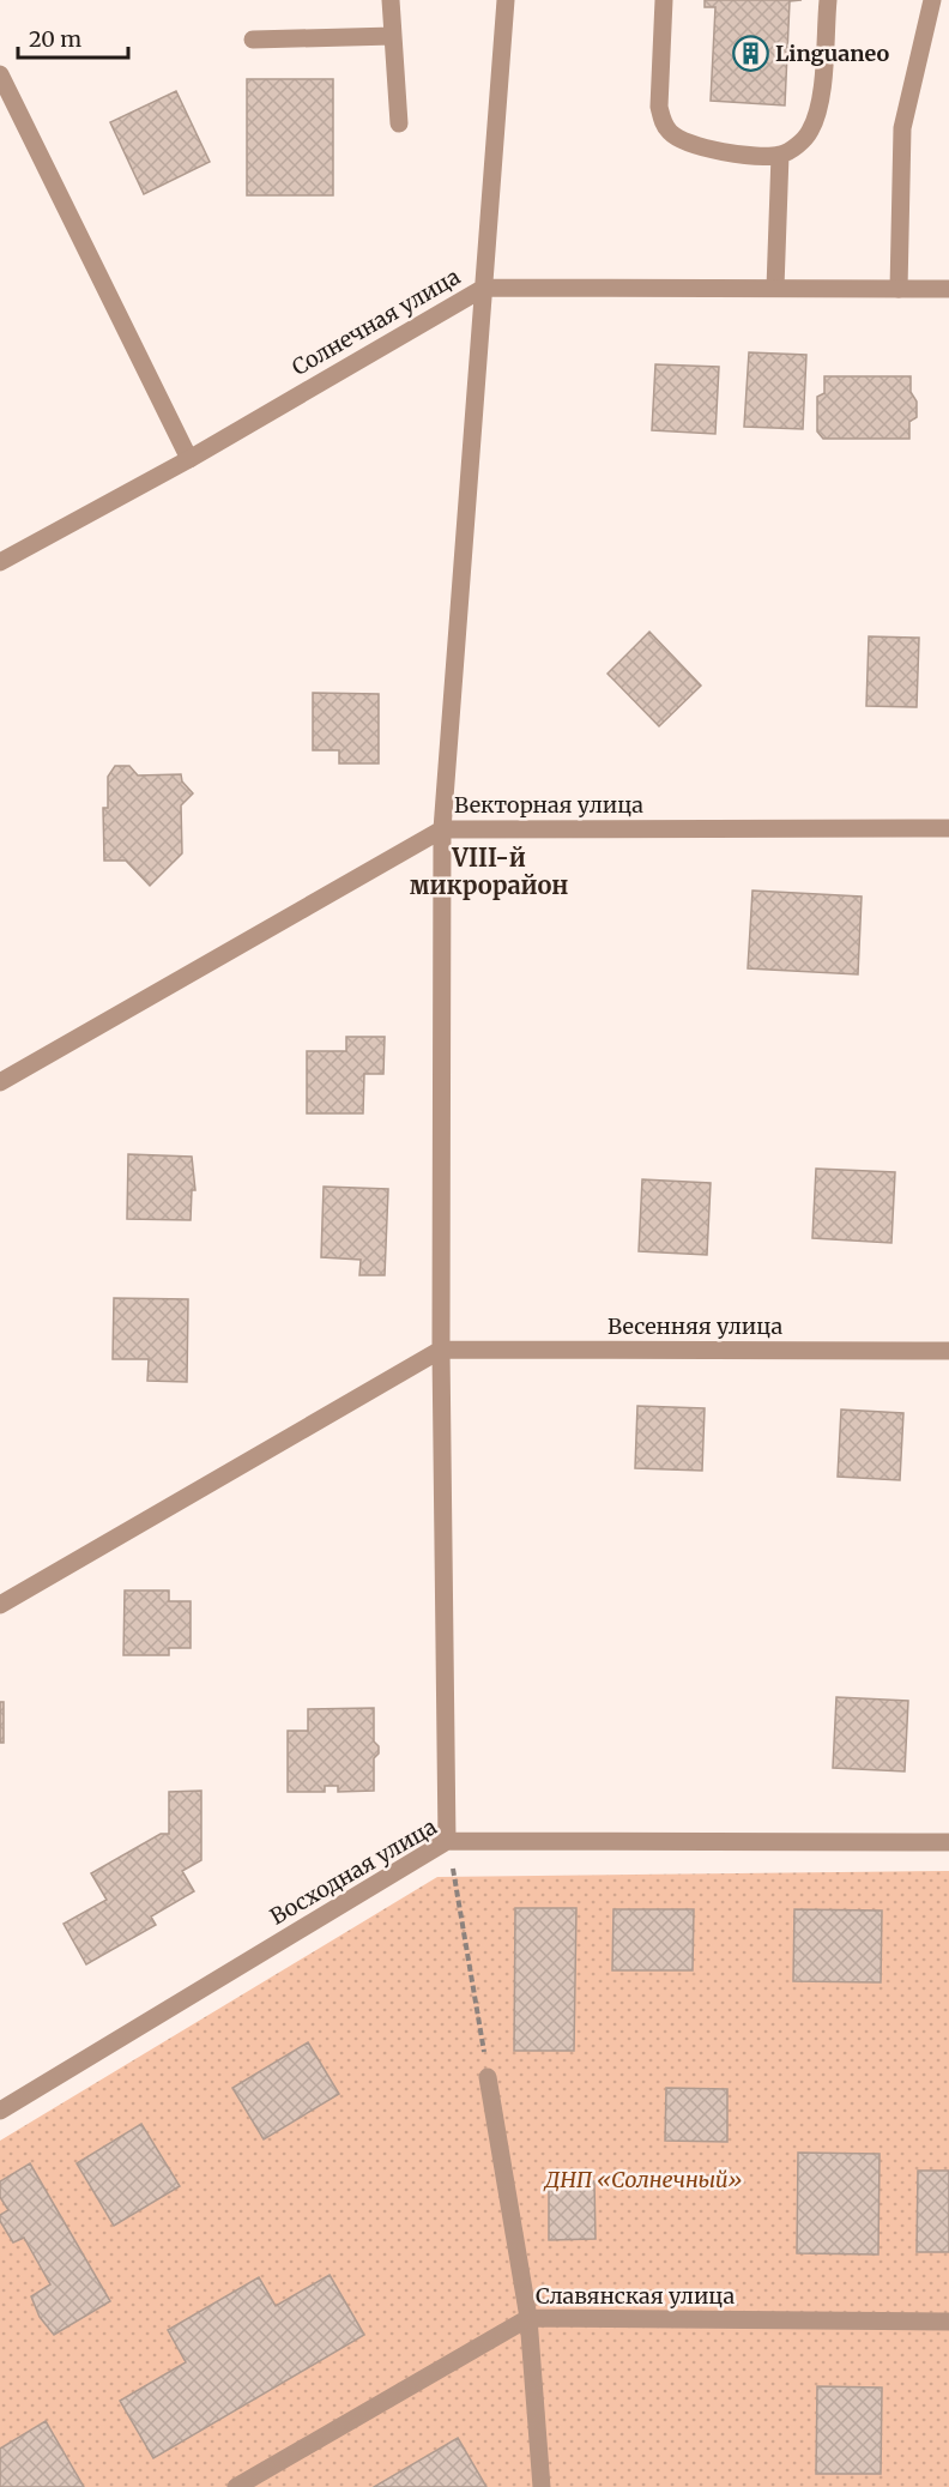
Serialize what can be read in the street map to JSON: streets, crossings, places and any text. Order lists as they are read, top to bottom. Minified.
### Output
{"streets":{"street":["Солнечная улица","Векторная улица","Весенняя улица","Восходная улица","Славянская улица"]},"districts":["VIII-й микрорайон"],"parks":["ДНП «Солнечный»"],"places":{"building":["Linguaneo"]},"scale_bar":"20 m"}
